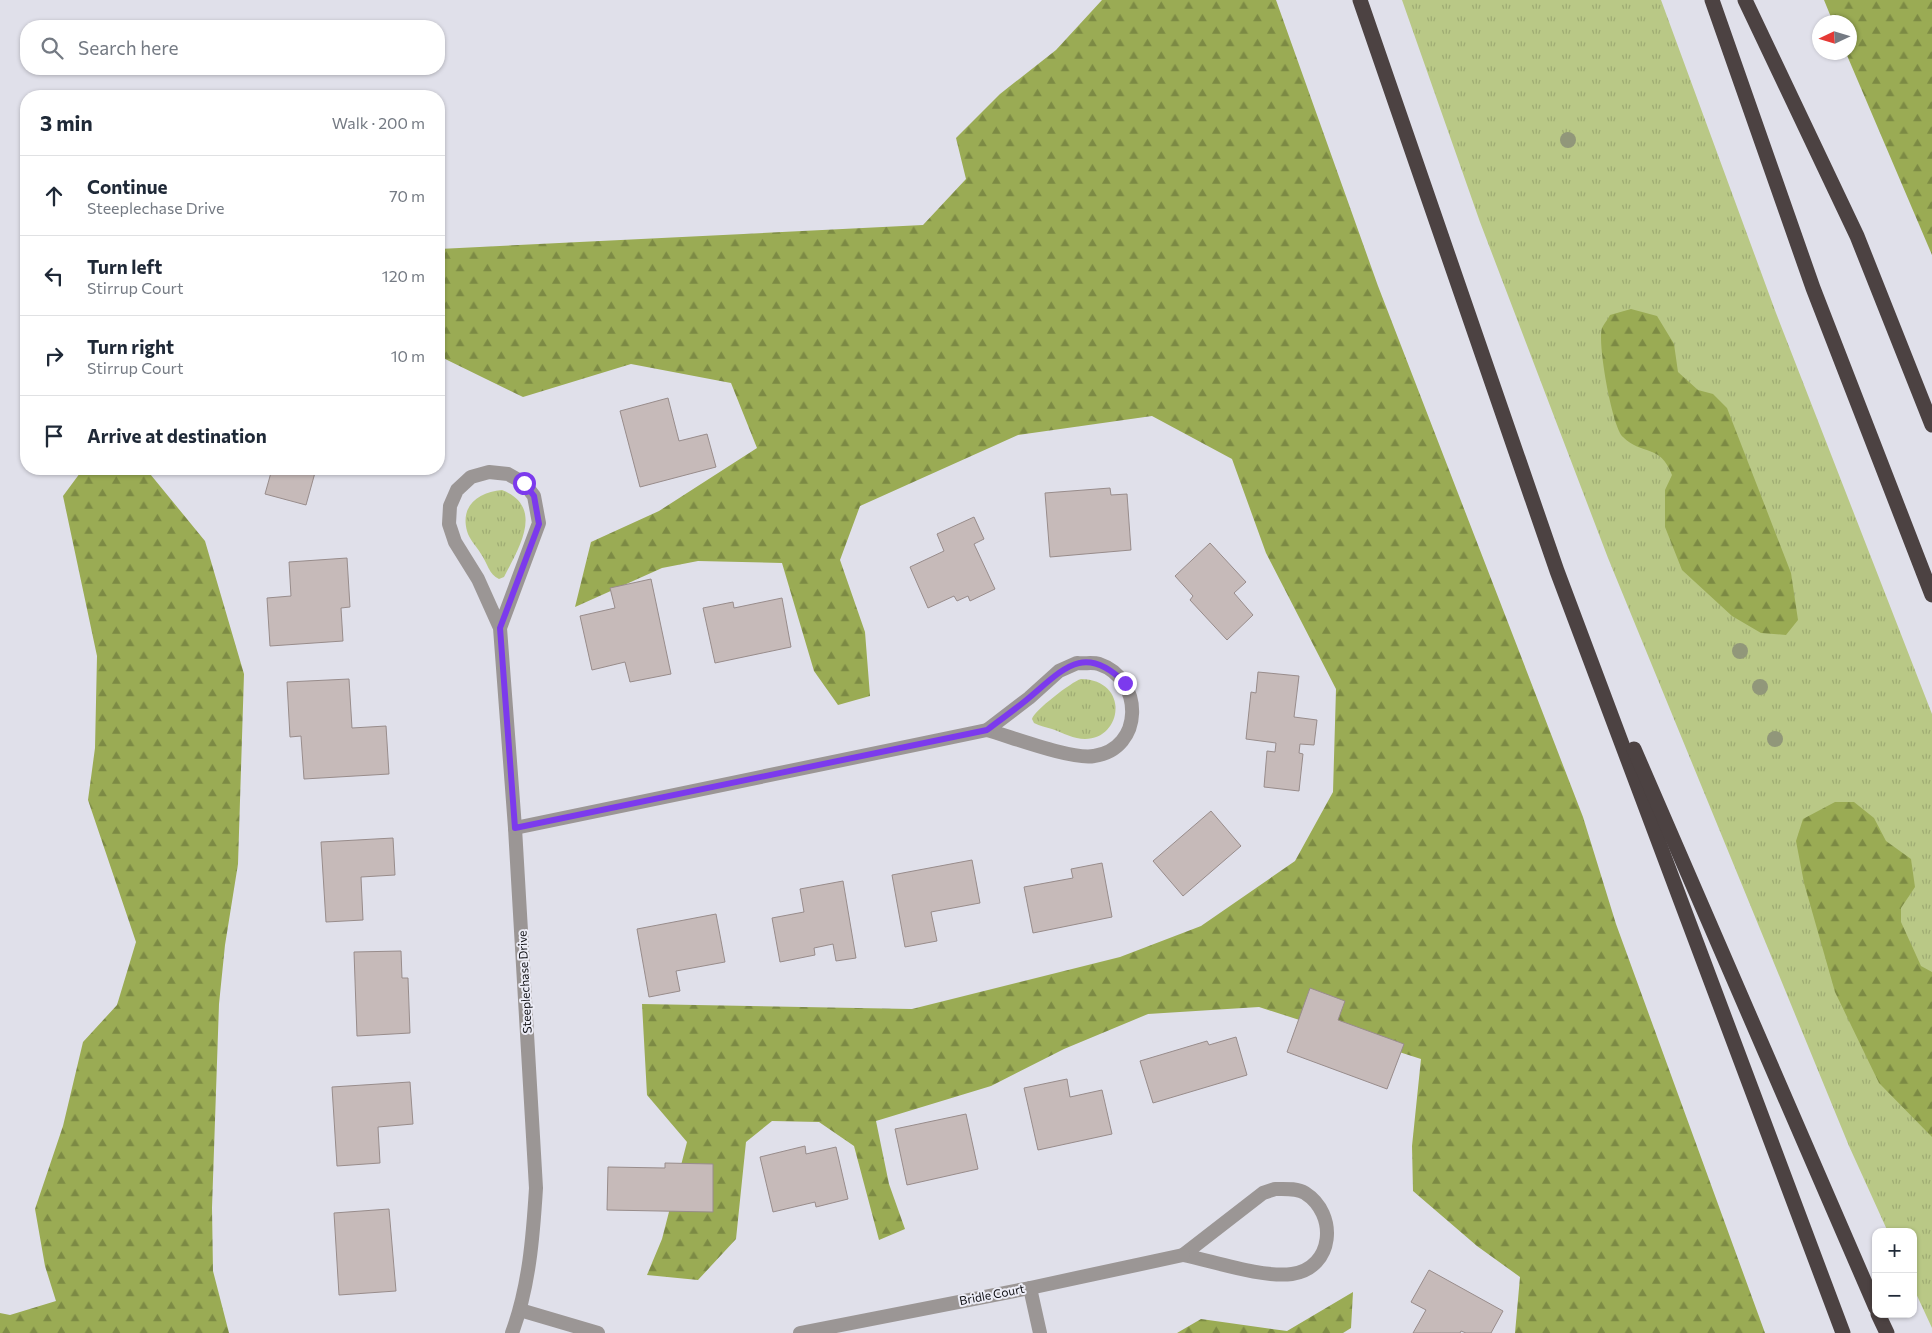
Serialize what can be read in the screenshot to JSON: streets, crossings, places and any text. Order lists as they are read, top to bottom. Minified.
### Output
{"streets":{"street":["Steeplechase Drive","Bridle Court"]},"north":"left","page":{"search":"Search here","heading":["3 min","Walk · 200 m"],"list":[["Continue","Steeplechase Drive","70 m"],["Turn left","Stirrup Court","120 m"],["Turn right","Stirrup Court","10 m"],"Arrive at destination"],"map_buttons":["+","−"]}}
